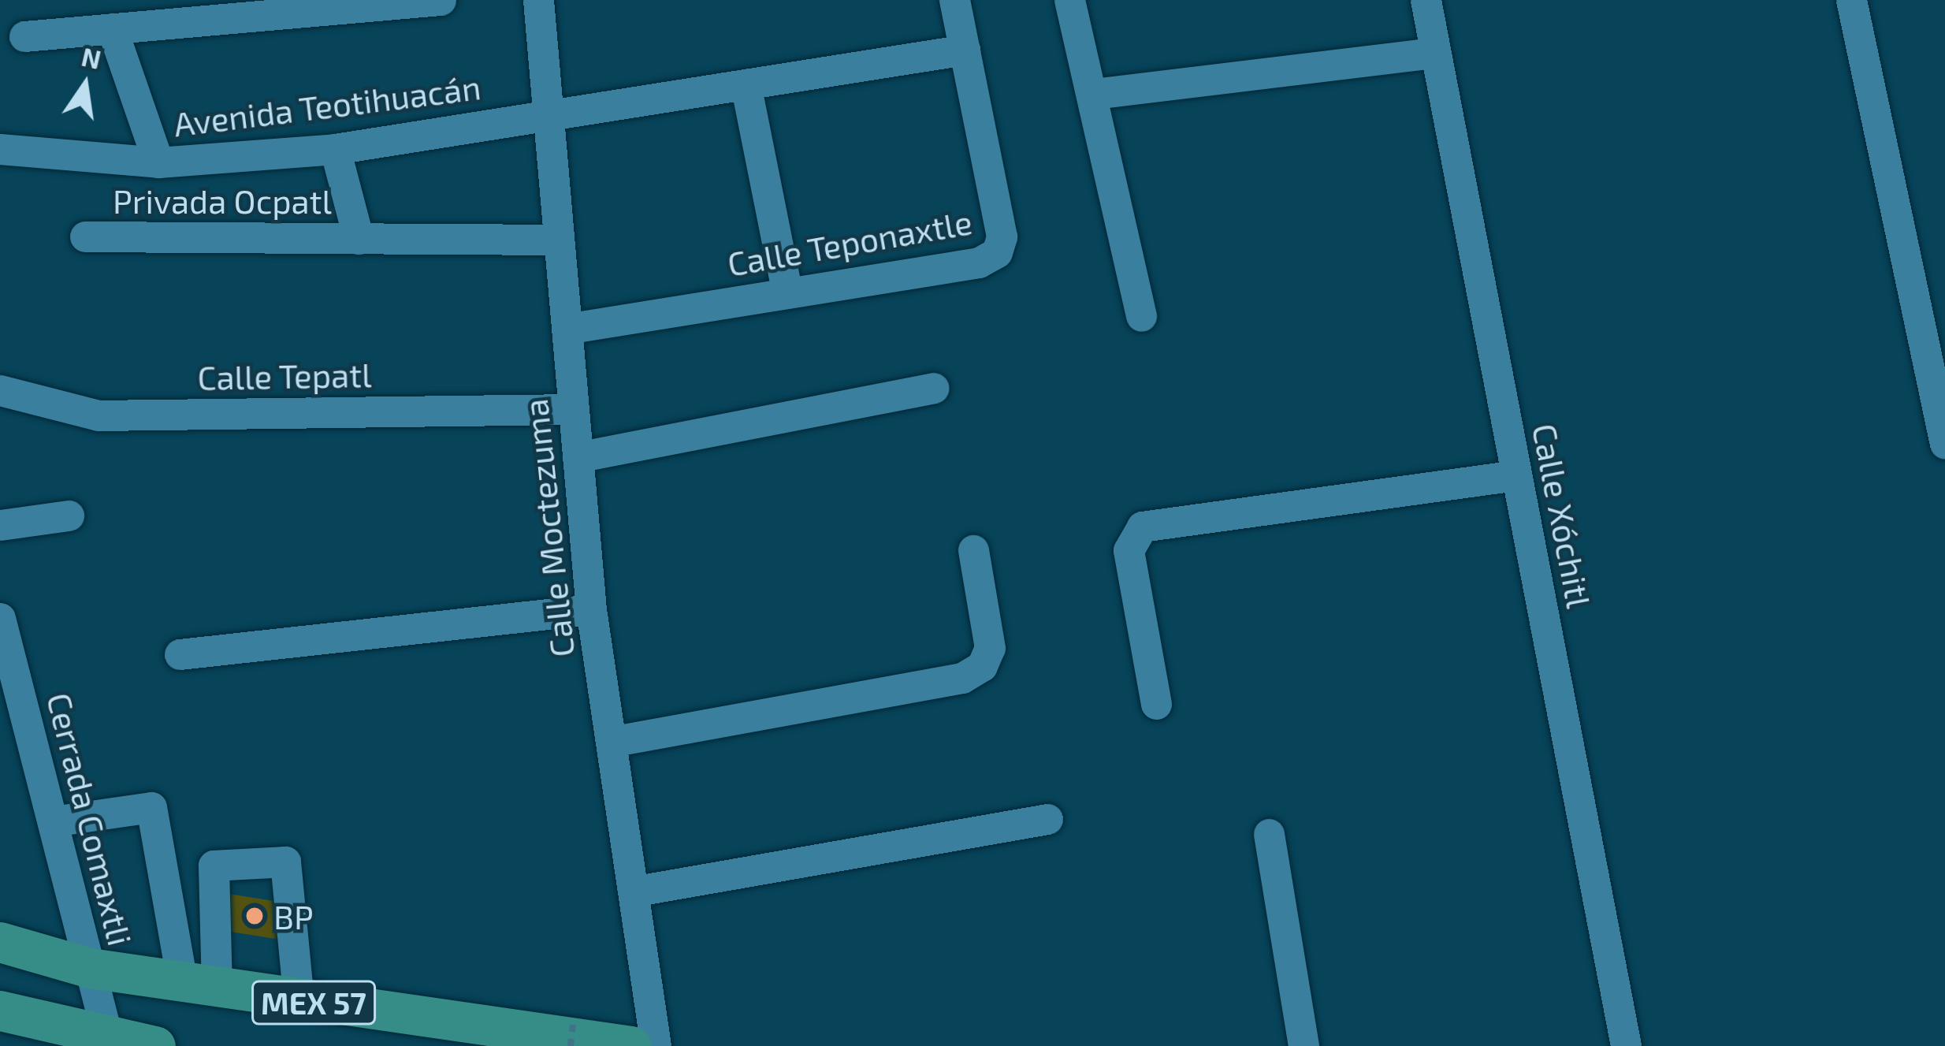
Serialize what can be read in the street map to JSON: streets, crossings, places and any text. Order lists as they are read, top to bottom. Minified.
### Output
{"streets":{"main road":["MEX 57"],"street":["Avenida Teotihuacán","Privada Ocpatl","Calle Teponaxtle","Calle Tepatl","Calle Xóchitl","Calle Moctezuma","Cerrada Comaxtli"]},"crossings":[["Avenida Teotihuacán","Privada Ocpatl"],["Avenida Teotihuacán","Calle Moctezuma"],["Privada Ocpatl","Calle Moctezuma"],["Calle Teponaxtle","Calle Moctezuma"],["Calle Tepatl","Calle Moctezuma"],["Cerrada Comaxtli","MEX 57"]],"places":["BP"],"north":"top"}
